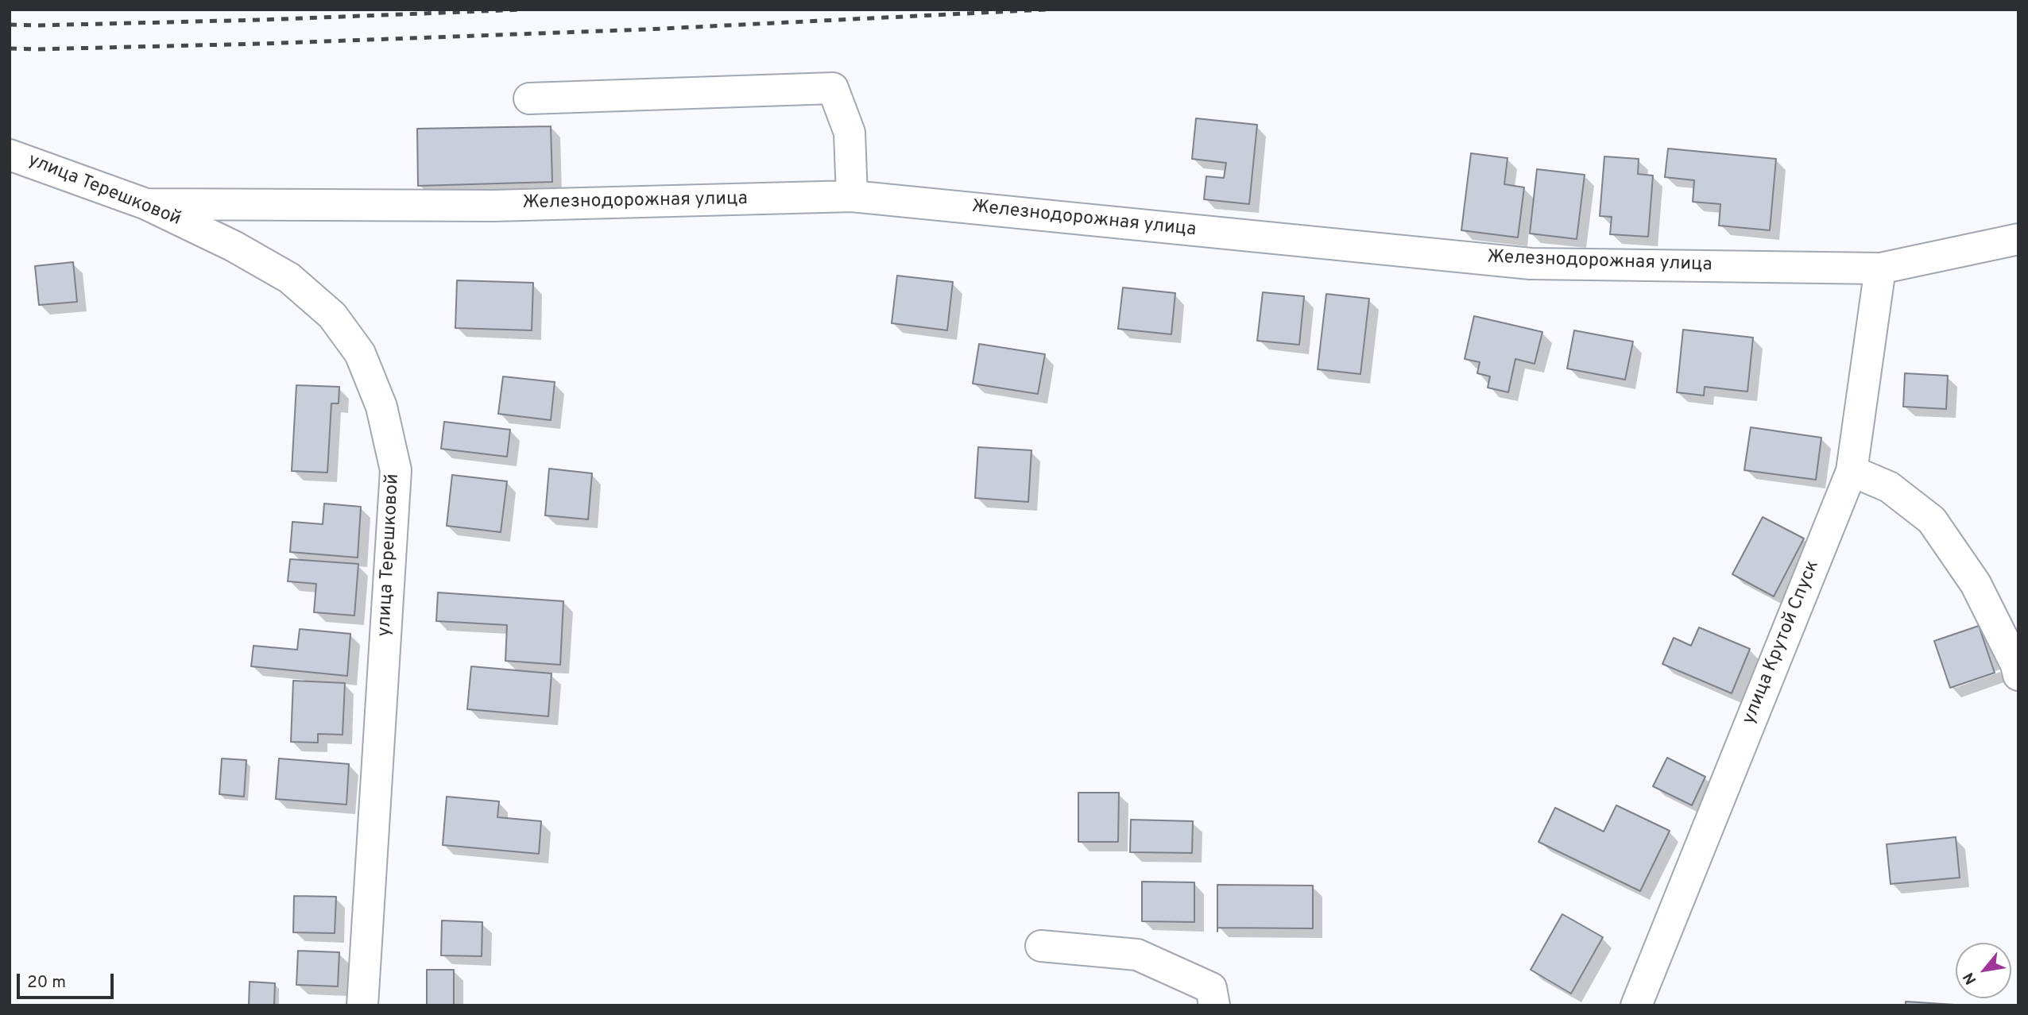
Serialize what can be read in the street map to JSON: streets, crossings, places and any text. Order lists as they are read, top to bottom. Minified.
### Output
{"streets":{"street":["улица Терешковой","Железнодорожная улица","улица Крутой Спуск"]},"crossings":[["улица Терешковой","Железнодорожная улица"],["Железнодорожная улица","улица Крутой Спуск"]],"scale_bar":"20 m","north":"bottom left"}
